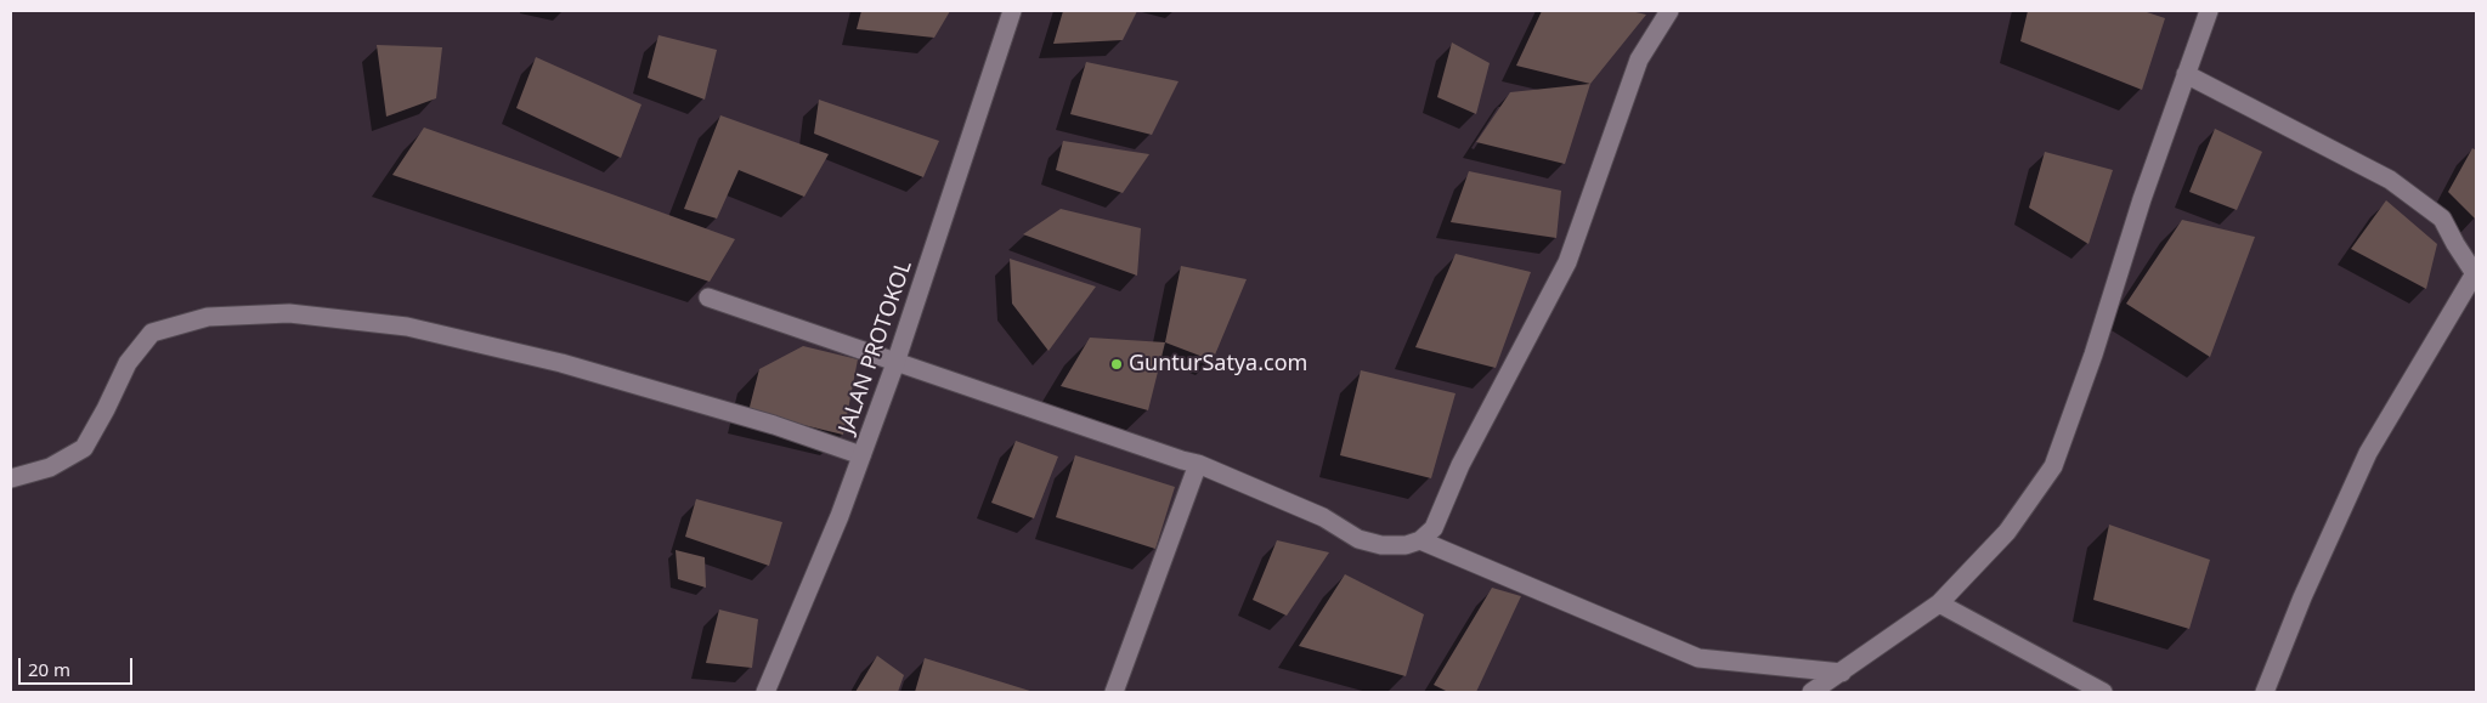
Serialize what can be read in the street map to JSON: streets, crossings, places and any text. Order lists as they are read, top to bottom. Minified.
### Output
{"streets":{"street":["JALAN PROTOKOL"]},"places":["GunturSatya.com"],"scale_bar":"20 m"}
